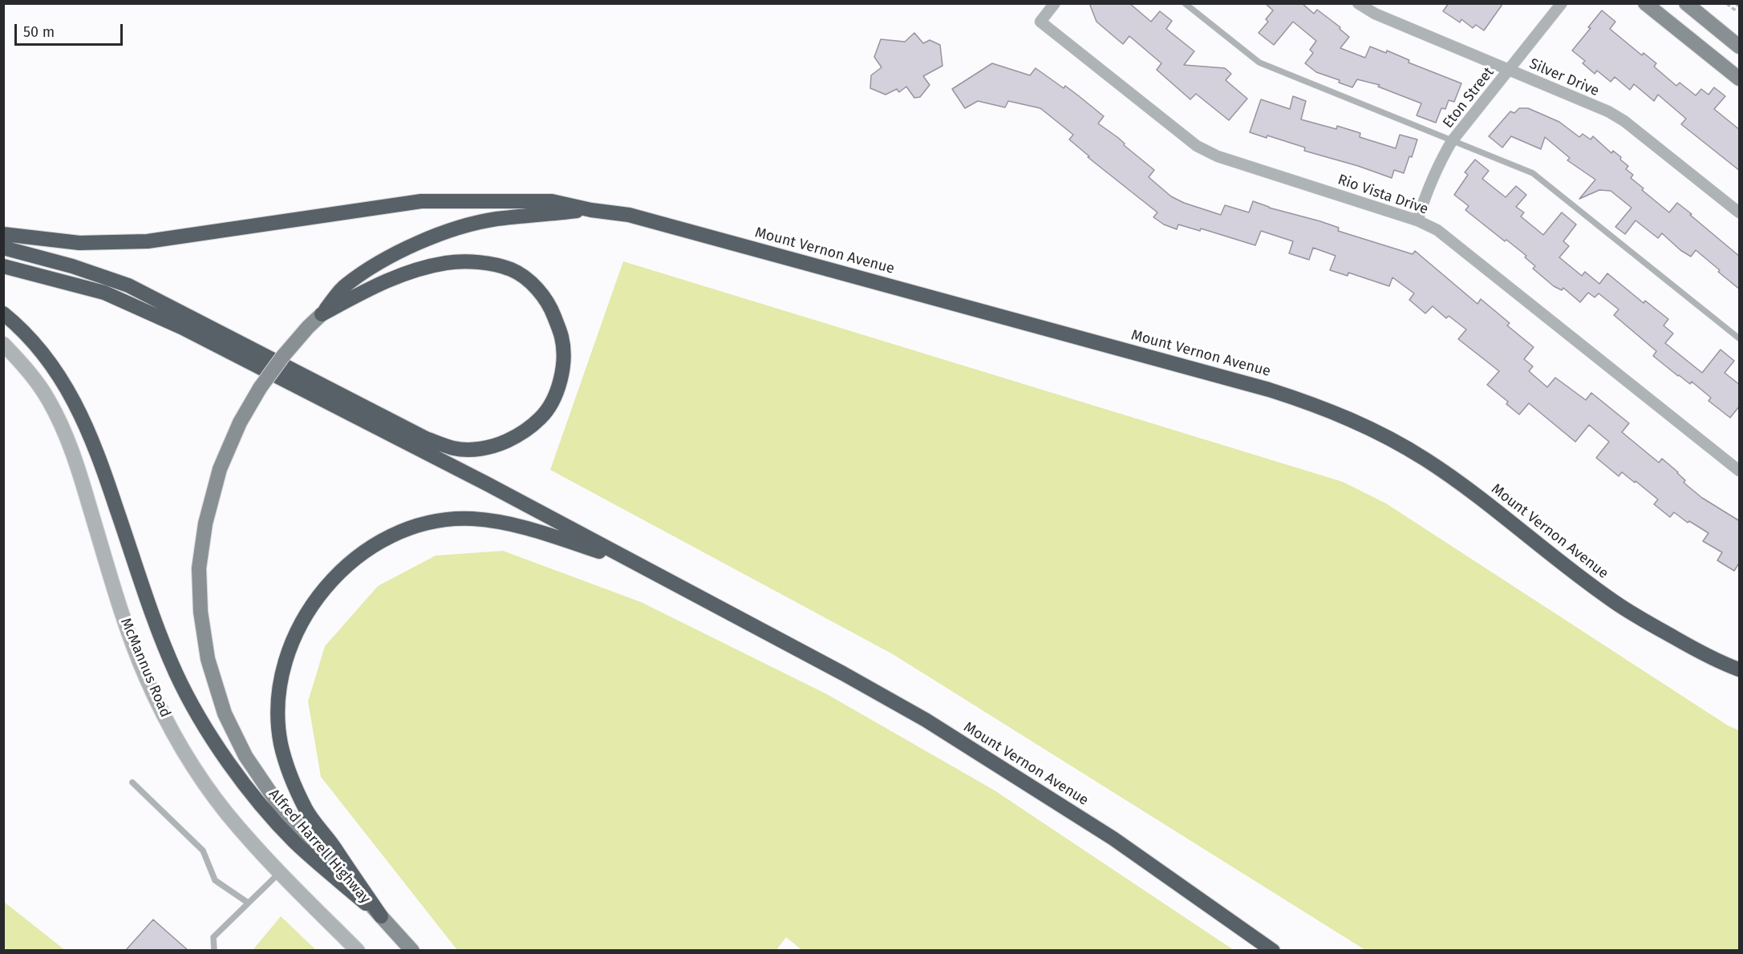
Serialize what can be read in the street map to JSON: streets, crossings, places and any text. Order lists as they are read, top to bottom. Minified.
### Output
{"streets":{"highway":["Mount Vernon Avenue"],"main road":["Alfred Harrell Highway"],"street":["Silver Drive","Eton Street","Rio Vista Drive","McMannus Road"]},"crossings":[["Silver Drive","Eton Street"],["Eton Street","Rio Vista Drive"]],"scale_bar":"50 m"}
